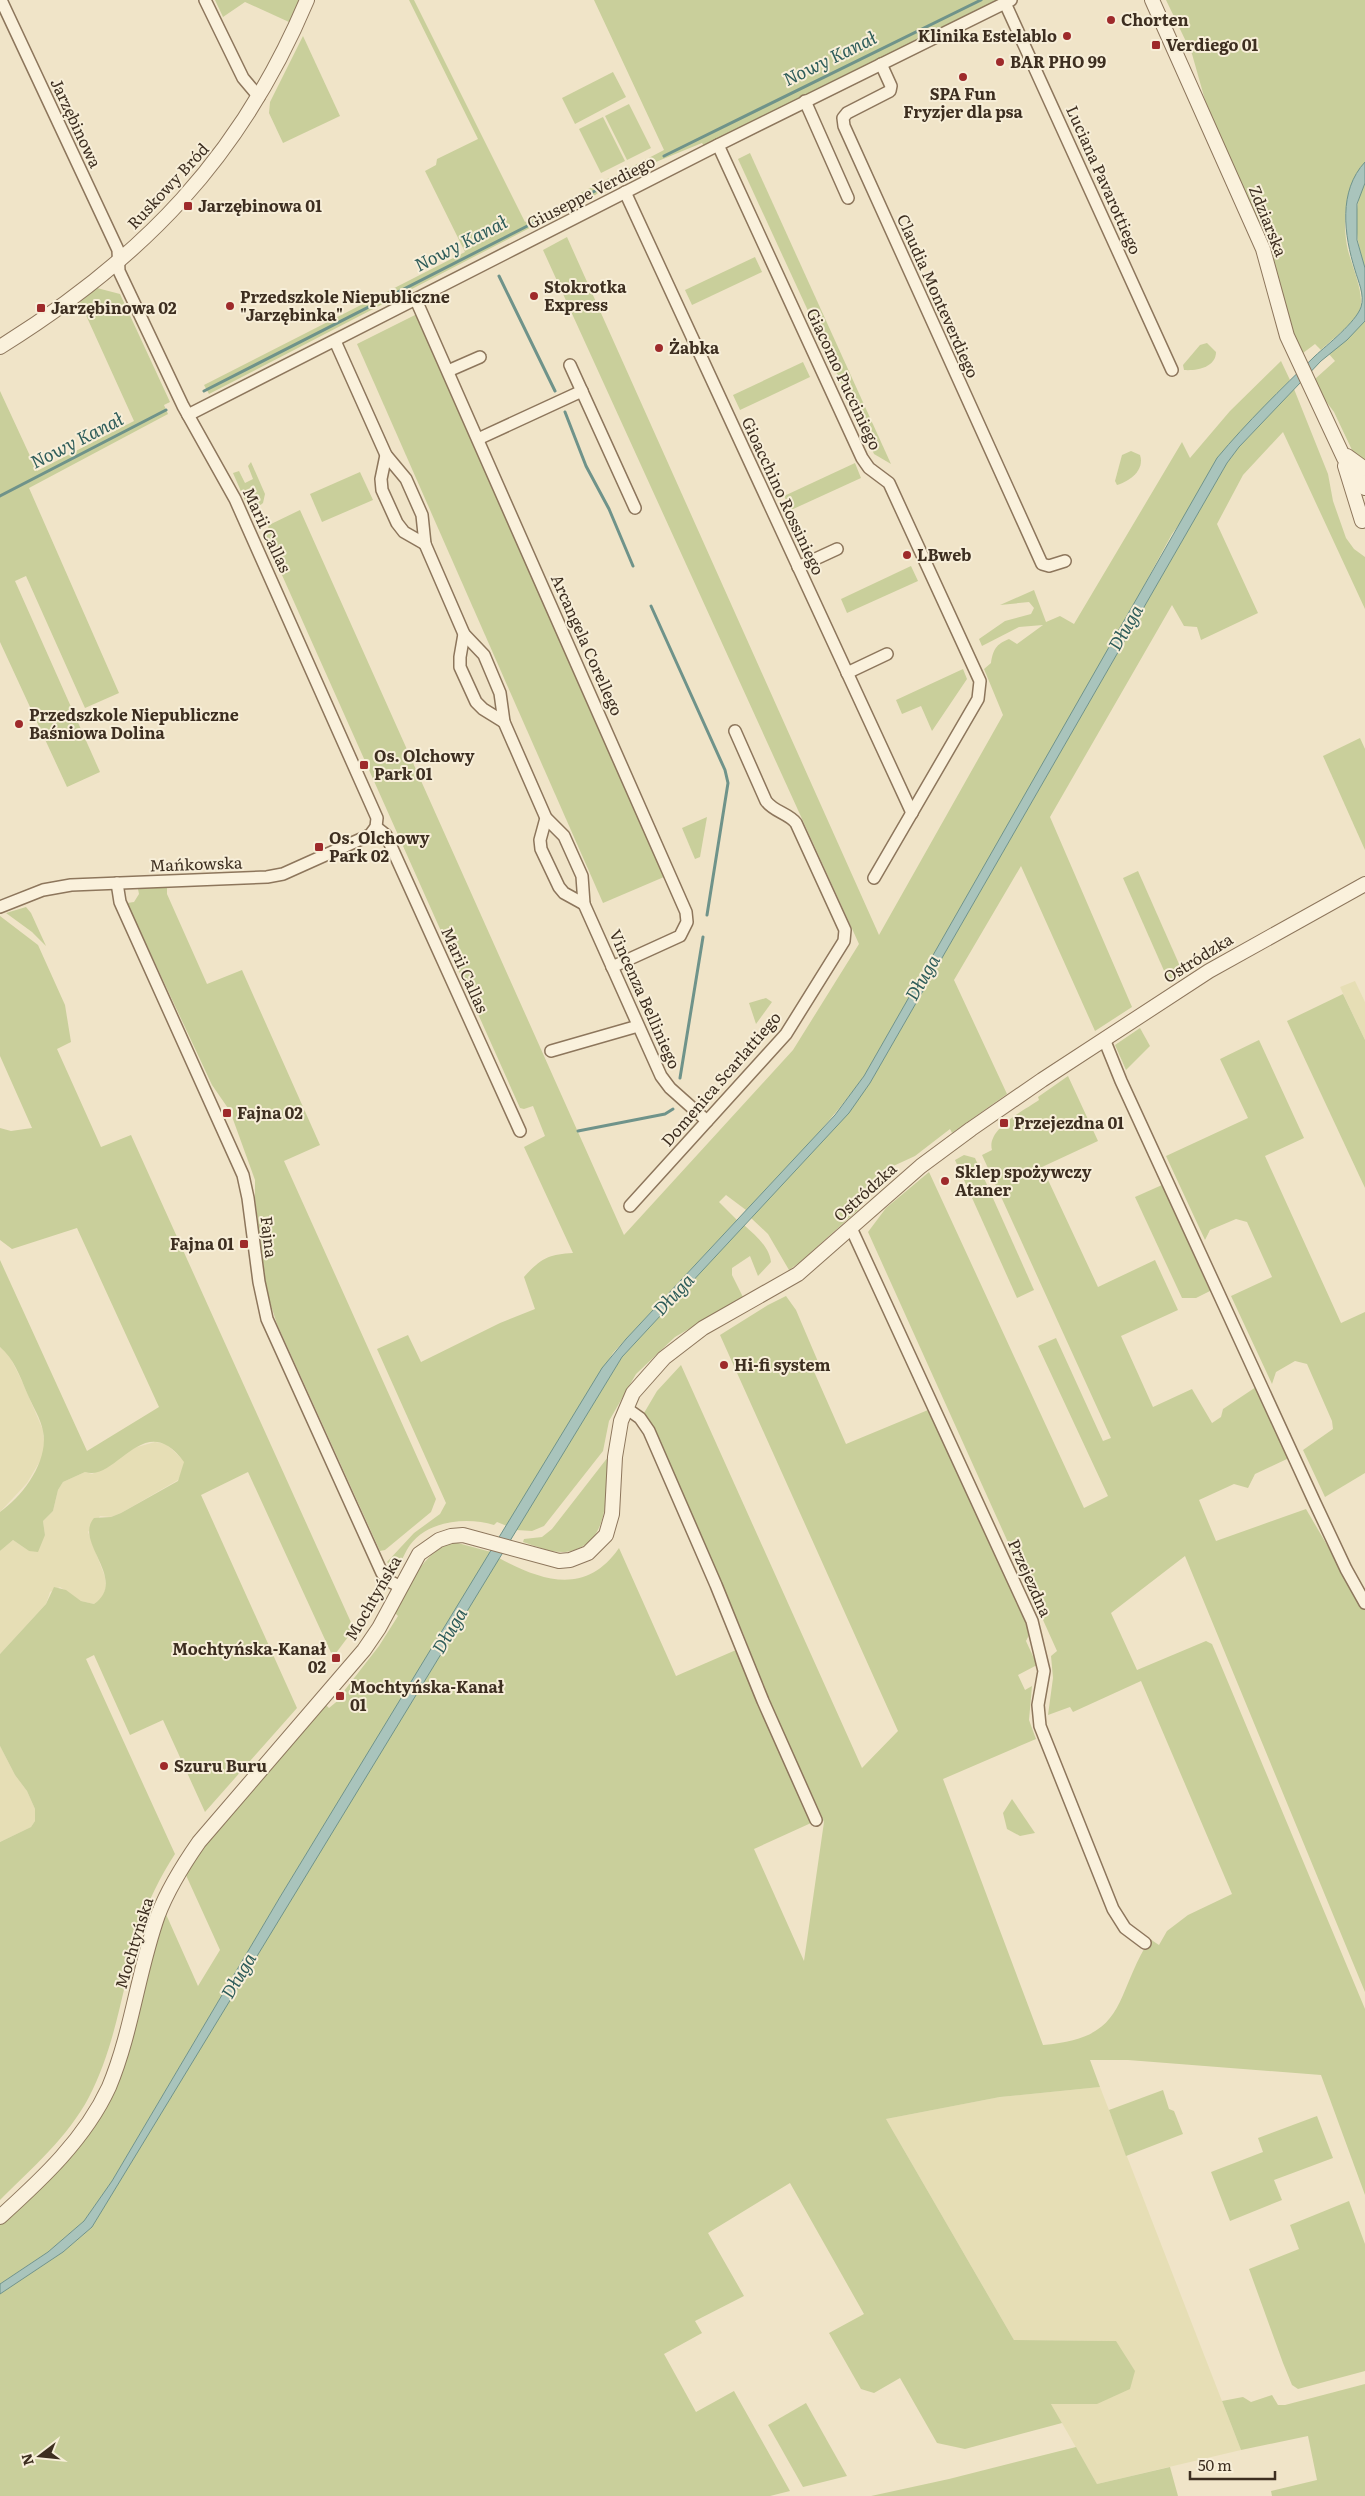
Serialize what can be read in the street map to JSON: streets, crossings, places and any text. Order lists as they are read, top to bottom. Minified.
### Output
{"streets":{"street":["Jarzębinowa","Luciana Pavarottiego","Ruskowy Bród","Giuseppe Verdiego","Zdziarska","Claudia Monteverdiego","Giacomo Pucciniego","Gioacchino Rossiniego","Marii Callas","Arcangela Corellego","Mańkowska","Ostródzka","Vincenza Belliniego","Domenica Scarlattiego","Fajna","Przejezdna","Mochtyńska"]},"crossings":[["Jarzębinowa","Ruskowy Bród"],["Jarzębinowa","Marii Callas"],["Luciana Pavarottiego","Giuseppe Verdiego"],["Ruskowy Bród","Marii Callas"],["Giuseppe Verdiego","Claudia Monteverdiego"],["Giuseppe Verdiego","Giacomo Pucciniego"],["Giuseppe Verdiego","Gioacchino Rossiniego"],["Giuseppe Verdiego","Marii Callas"],["Giuseppe Verdiego","Arcangela Corellego"],["Giuseppe Verdiego","Vincenza Belliniego"],["Giacomo Pucciniego","Gioacchino Rossiniego"],["Marii Callas","Mańkowska"],["Arcangela Corellego","Vincenza Belliniego"],["Mańkowska","Fajna"],["Ostródzka","Przejezdna"],["Ostródzka","Mochtyńska"],["Vincenza Belliniego","Domenica Scarlattiego"],["Fajna","Mochtyńska"]],"water":["Nowy Kanał","Długa"],"places":{"other":["Chorten","Klinika Estelablo","BAR PHO 99","SPA Fun Fryzjer dla psa","Stokrotka Express","Przedszkole Niepubliczne \"Jarzębinka\"","Żabka","LBweb","Przedszkole Niepubliczne Baśniowa Dolina","Sklep spożywczy Ataner","Hi-fi system","Szuru Buru"],"transit":["Verdiego 01","Jarzębinowa 01","Jarzębinowa 02","Os. Olchowy Park 01","Os. Olchowy Park 02","Fajna 02","Przejezdna 01","Fajna 01","Mochtyńska-Kanał 02","Mochtyńska-Kanał 01"]},"scale_bar":"50 m","north":"left"}
